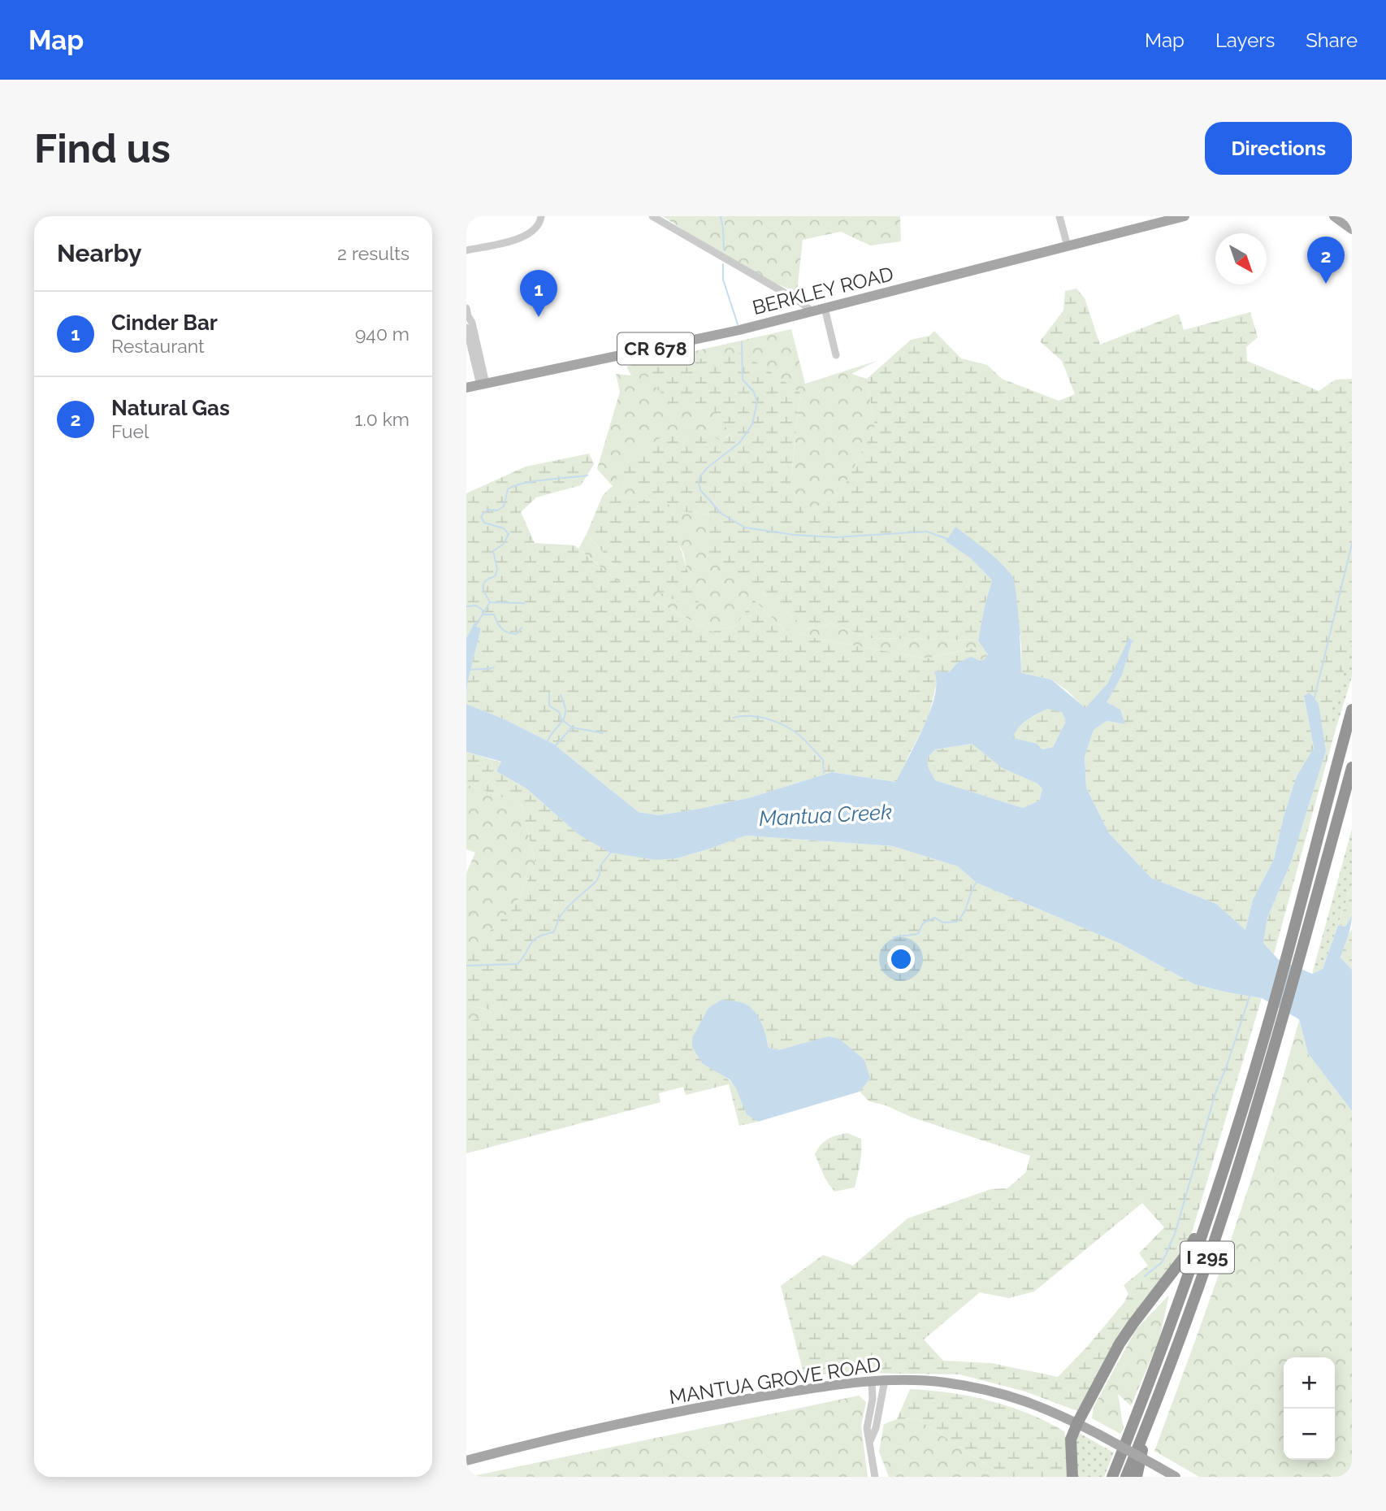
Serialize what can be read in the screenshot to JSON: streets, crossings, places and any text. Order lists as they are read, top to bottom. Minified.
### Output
{"streets":{"highway":["I 295"],"main road":["BERKLEY ROAD","CR 678","MANTUA GROVE ROAD"]},"water":["Mantua Creek"],"north":"bottom right","page":{"header":"Map","nav":["Map","Layers","Share"],"buttons":"Directions","title":"Find us","heading":["Nearby","2 results"],"pins":["2","1"],"list":[{"mark":"1","name":"Cinder Bar","note":"Restaurant","value":"940 m"},{"mark":"2","name":"Natural Gas","note":"Fuel","value":"1.0 km"}],"map_buttons":["+","−"]}}
